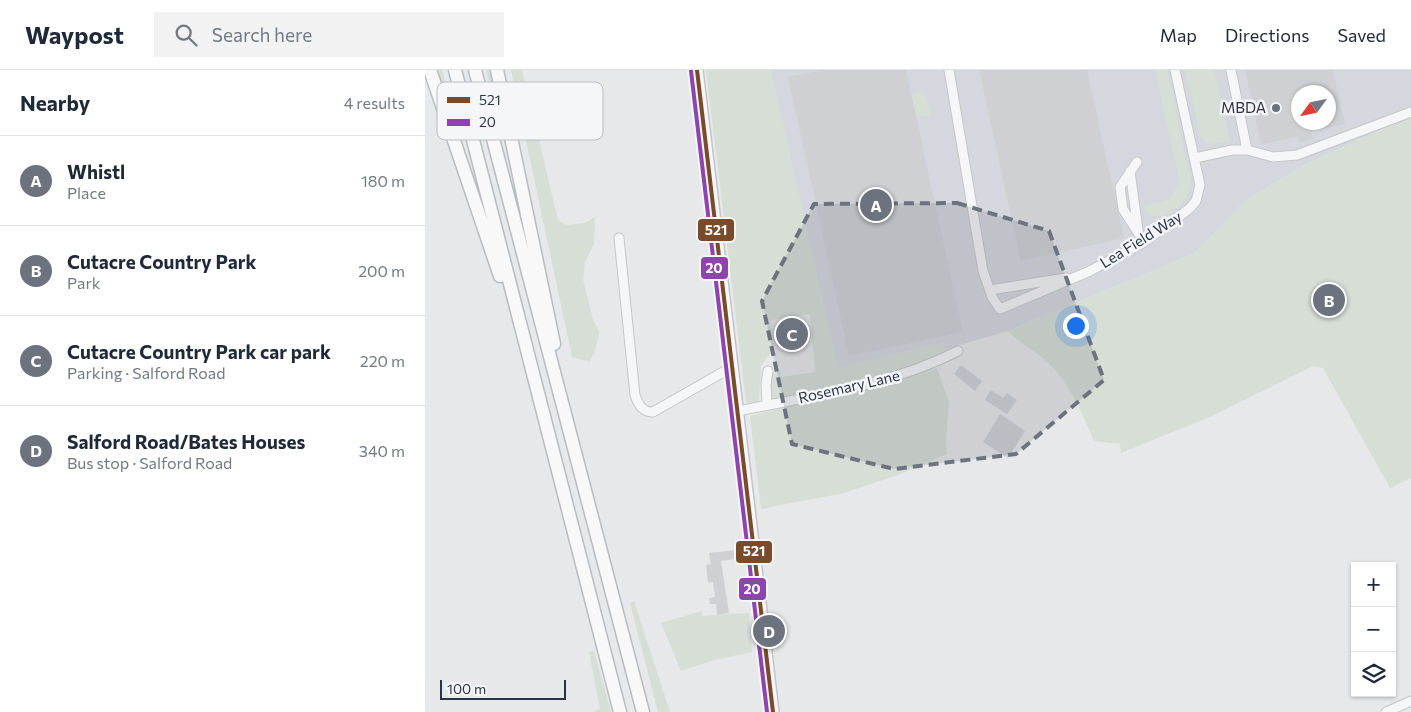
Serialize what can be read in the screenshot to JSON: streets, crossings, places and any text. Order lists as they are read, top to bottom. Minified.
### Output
{"streets":{"lane":["Lea Field Way","Rosemary Lane"]},"places":["MBDA"],"lines":["transit line 521","transit line 20"],"legend":["521","20"],"scale_bar":"100 m","north":"bottom left","page":{"header":"Waypost","search":"Search here","nav":["Map","Directions","Saved"],"heading":["Nearby","4 results"],"list":[{"mark":"A","name":"Whistl","note":"Place","value":"180 m"},{"mark":"B","name":"Cutacre Country Park","note":"Park","value":"200 m"},{"mark":"C","name":"Cutacre Country Park car park","note":"Parking · Salford Road","value":"220 m"},{"mark":"D","name":"Salford Road/Bates Houses","note":"Bus stop · Salford Road","value":"340 m"}],"pins":["A","B","C","D"],"map_buttons":["+","−"],"scale":"100 m"}}
